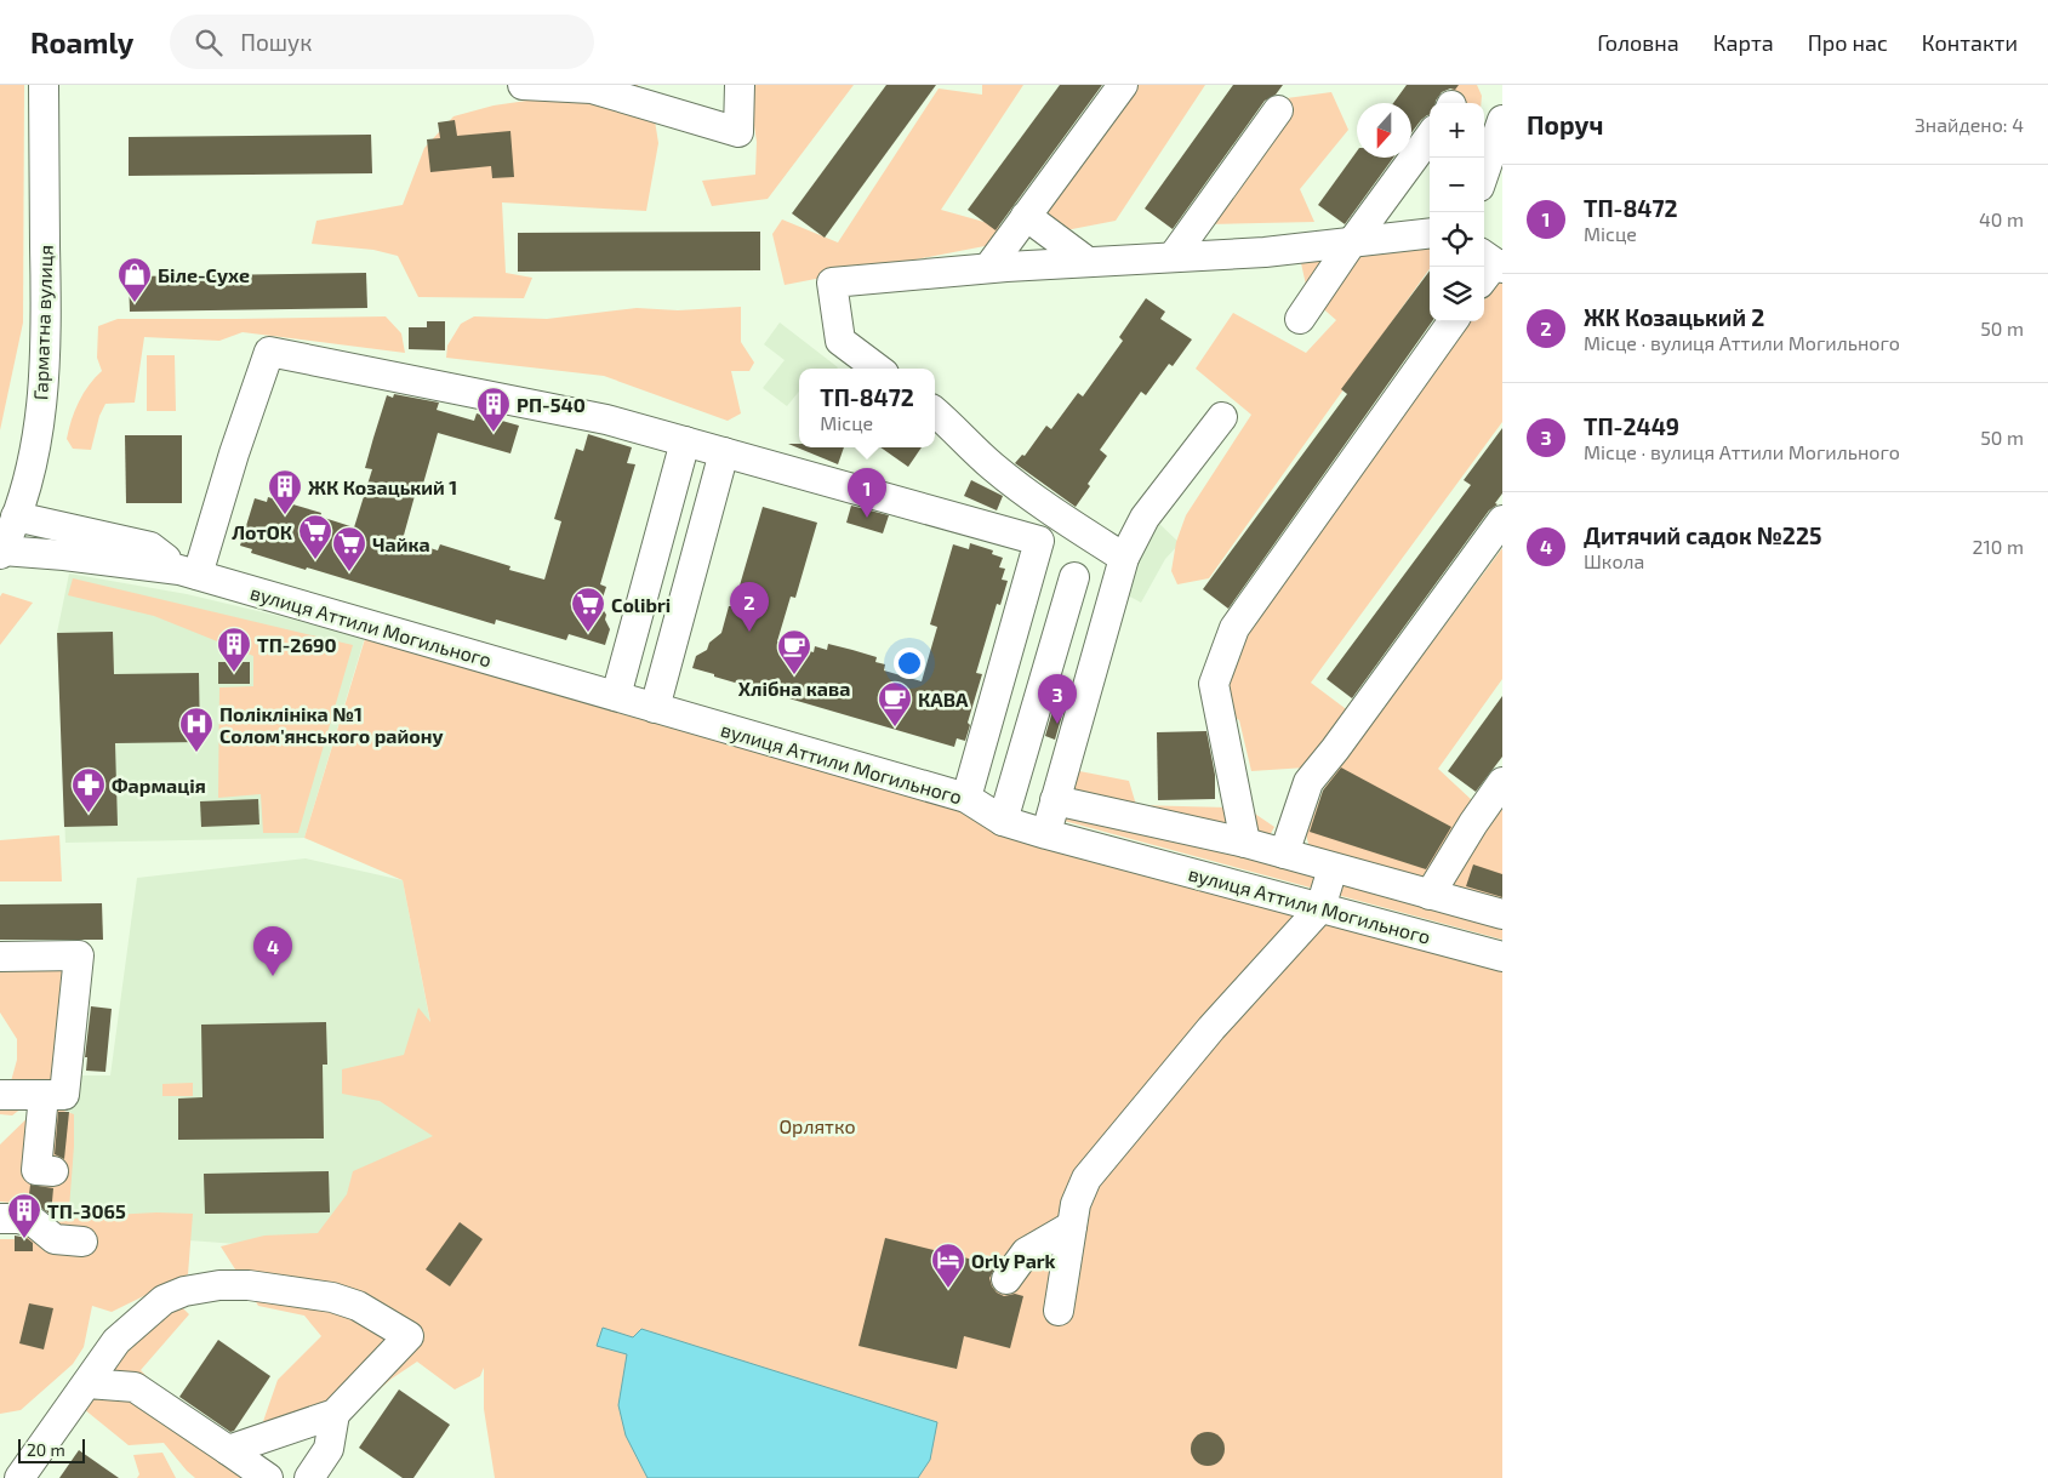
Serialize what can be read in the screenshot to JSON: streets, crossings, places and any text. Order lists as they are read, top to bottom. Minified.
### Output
{"streets":{"street":["Гарматна вулиця","вулиця Аттили Могильного"]},"crossings":[["Гарматна вулиця","вулиця Аттили Могильного"]],"parks":["Орлятко"],"places":{"shop":["Біле-Сухе"],"building":["РП-540","ЖК Козацький 1","ТП-2690","ТП-3065"],"supermarket":["ЛотОК","Чайка","Colibri"],"cafe":["Хлібна кава","КАВА"],"hospital":["Поліклініка №1 Солом'янського району"],"pharmacy":["Фармація"],"hotel":["Orly Park"]},"scale_bar":"20 m","north":"bottom","page":{"header":"Roamly","search":"Пошук","nav":["Головна","Карта","Про нас","Контакти"],"heading":["Поруч","Знайдено: 4"],"map_buttons":["+","−"],"list":[{"mark":"1","name":"ТП-8472","note":"Місце","value":"40 m"},{"mark":"2","name":"ЖК Козацький 2","note":"Місце · вулиця Аттили Могильного","value":"50 m"},{"mark":"3","name":"ТП-2449","note":"Місце · вулиця Аттили Могильного","value":"50 m"},{"mark":"4","name":"Дитячий садок №225","note":"Школа","value":"210 m"}],"popup":["ТП-8472","Місце"],"pins":["1","2","3","4"],"scale":"20 m"}}
